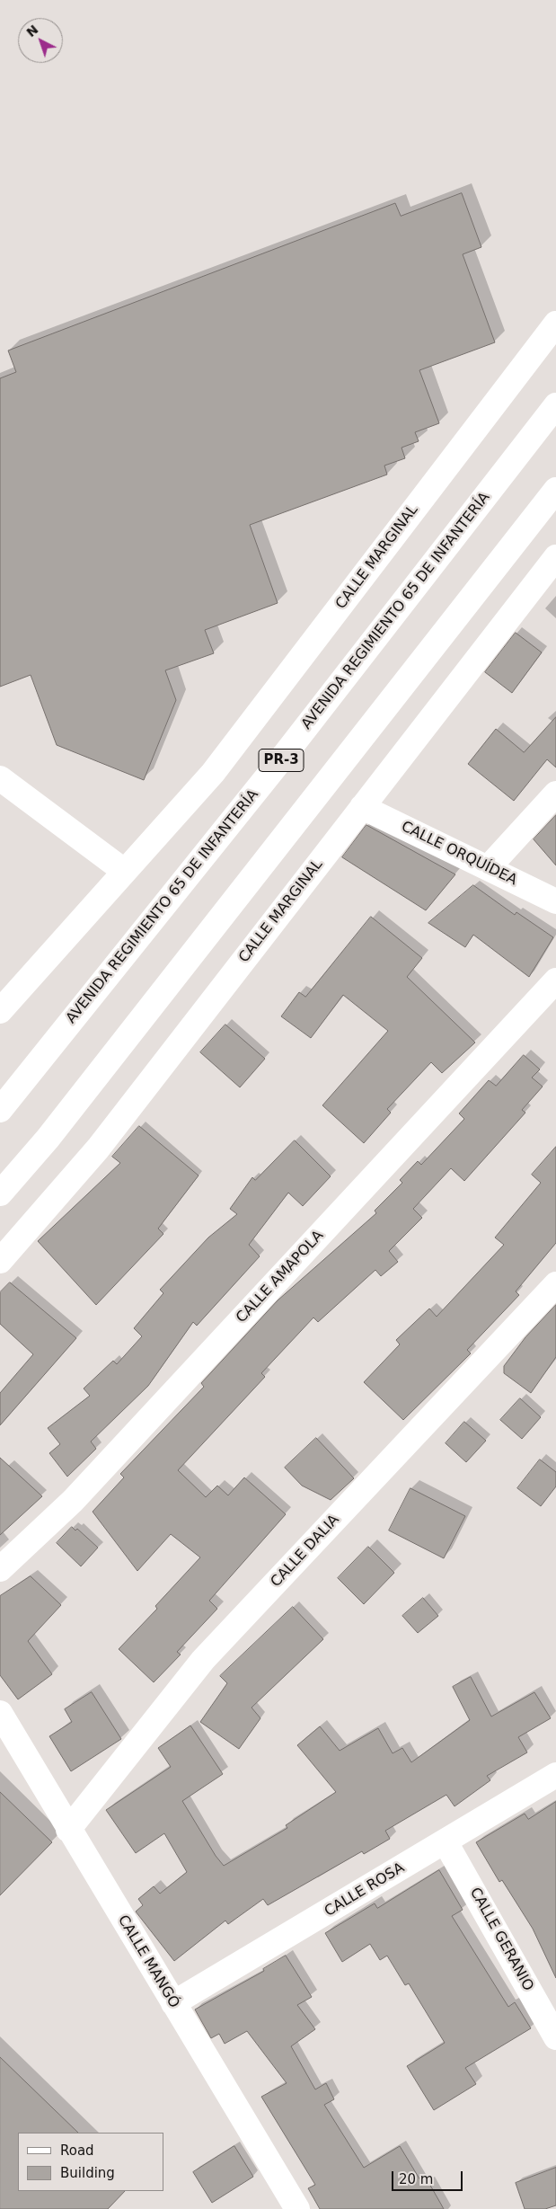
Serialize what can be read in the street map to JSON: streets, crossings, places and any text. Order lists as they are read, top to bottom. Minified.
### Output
{"streets":{"street":["CALLE MARGINAL","AVENIDA REGIMIENTO 65 DE INFANTERÍA","PR-3","CALLE ORQUÍDEA","CALLE AMAPOLA","CALLE DALIA","CALLE ROSA","CALLE GERANIO","CALLE MANGÓ"]},"crossings":[["CALLE MARGINAL","CALLE ORQUÍDEA"],["CALLE DALIA","CALLE MANGÓ"],["CALLE ROSA","CALLE GERANIO"],["CALLE ROSA","CALLE MANGÓ"]],"legend":["Road","Building"],"scale_bar":"20 m","north":"top left"}
